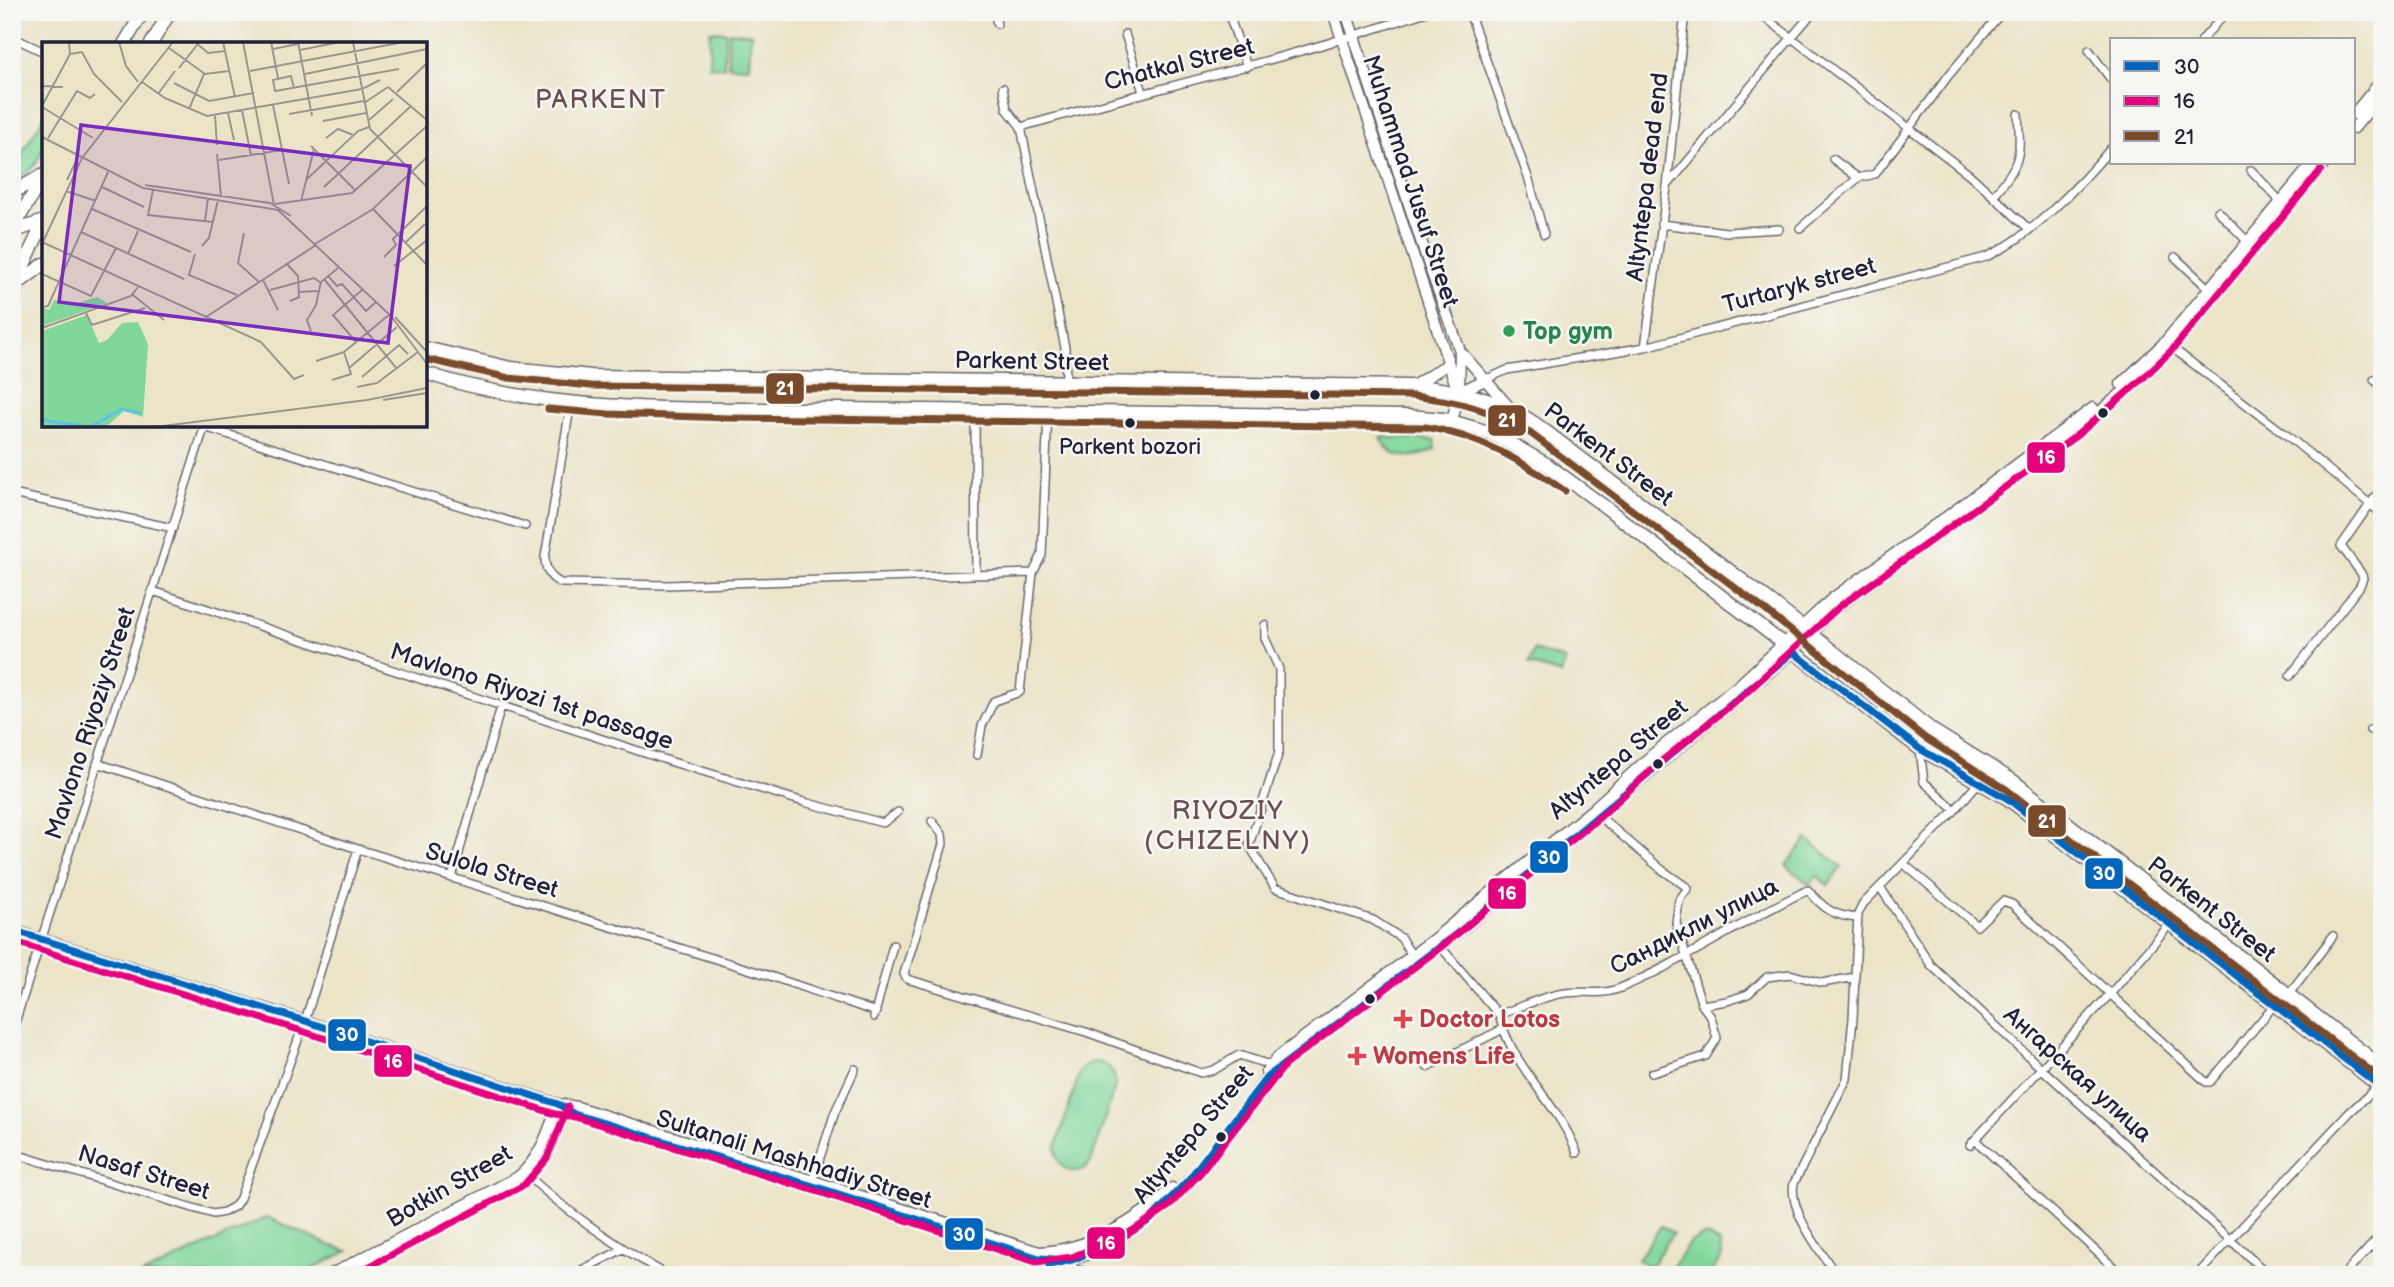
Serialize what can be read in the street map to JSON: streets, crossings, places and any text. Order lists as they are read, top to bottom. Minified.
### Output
{"streets":{"main road":["Parkent Street"],"street":["Chatkal Street","Altyntepa dead end","Muhammad Jusuf Street","Turtaryk street","Mavlono Riyozi 1st passage","Mavlono Riyoziy Street","Altyntepa Street","Sulola Street","Сандикли улица","Ангарская улица","Sultаnali Mashhadiy Street","Nasaf Street","Botkin Street"]},"crossings":[["Chatkal Street","Muhammad Jusuf Street"],["Altyntepa dead end","Turtaryk street"],["Muhammad Jusuf Street","Turtaryk street"],["Muhammad Jusuf Street","Parkent Street"],["Turtaryk street","Parkent Street"],["Parkent Street","Altyntepa Street"],["Mavlono Riyozi 1st passage","Mavlono Riyoziy Street"],["Mavlono Riyoziy Street","Sulola Street"],["Mavlono Riyoziy Street","Sultаnali Mashhadiy Street"],["Altyntepa Street","Sultаnali Mashhadiy Street"],["Sultаnali Mashhadiy Street","Nasaf Street"],["Sultаnali Mashhadiy Street","Botkin Street"]],"districts":["PARKENT","RIYOZIY (CHIZELNY)"],"places":{"other":["Top gym","Parkent bozori"],"health":["Doctor Lotos","Womens Life"]},"lines":["transit line 16","transit line 21","transit line 30"],"legend":["30","16","21"]}
